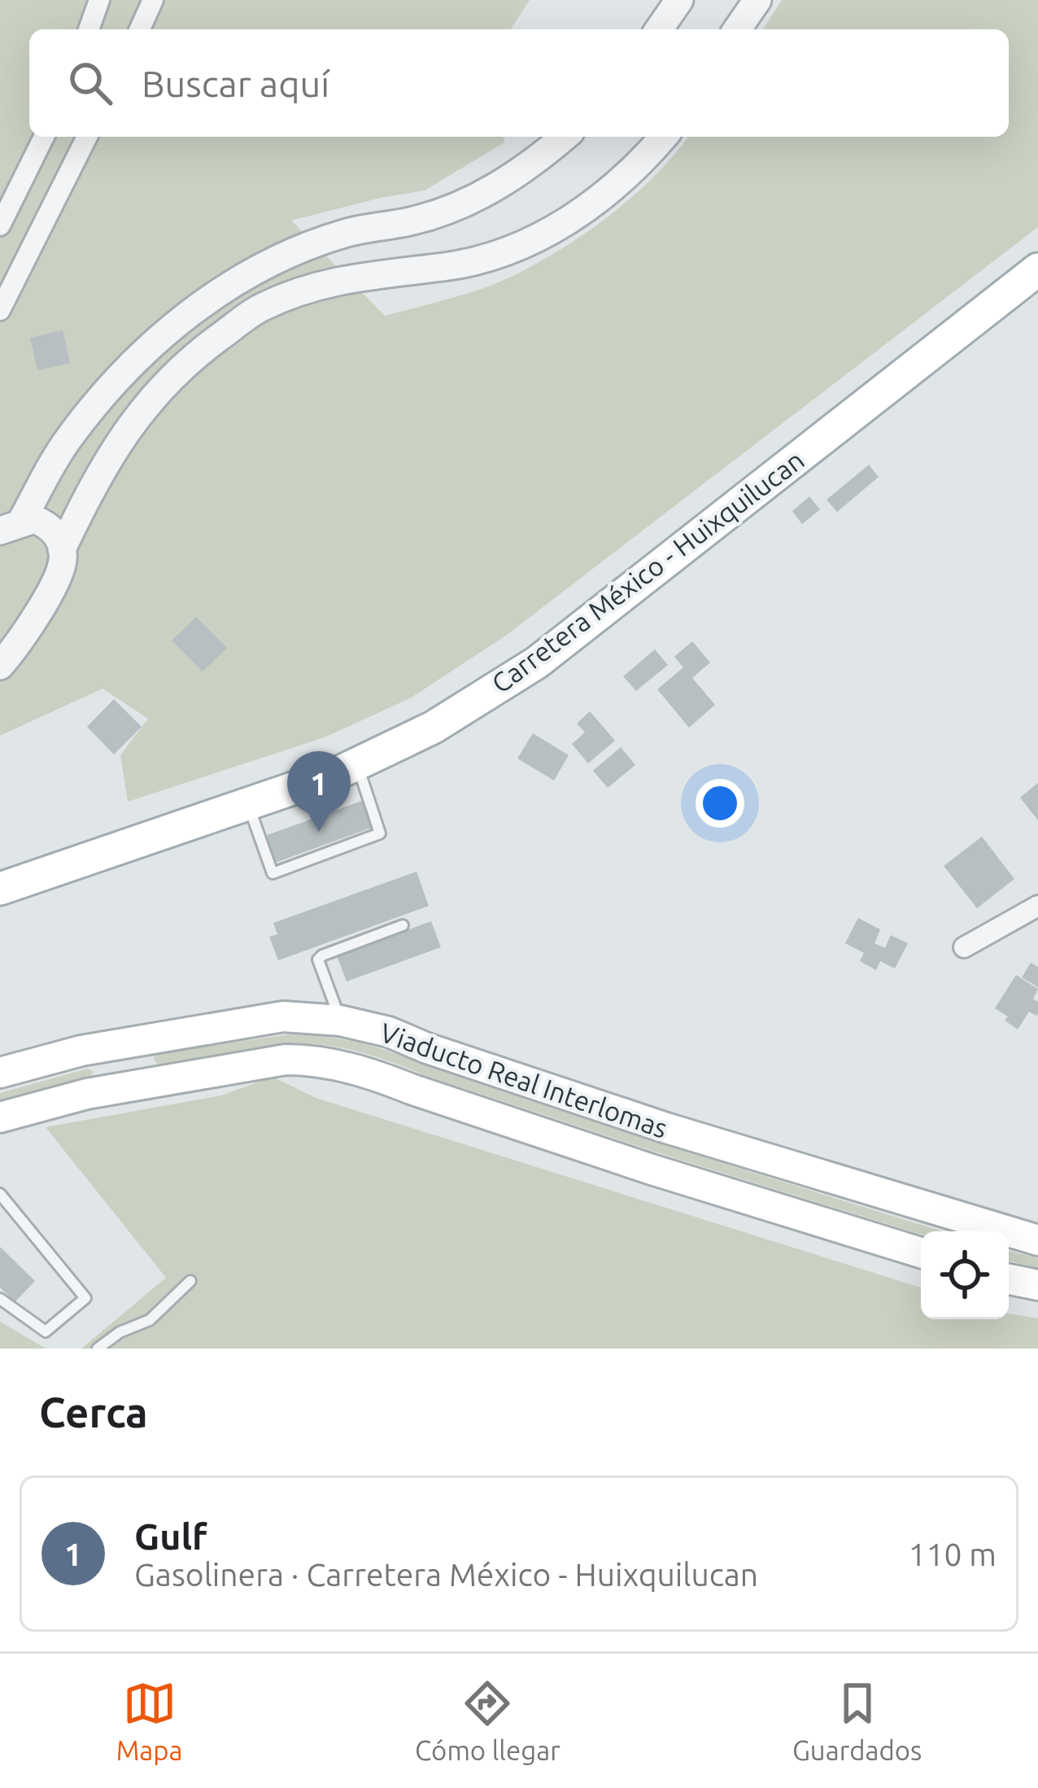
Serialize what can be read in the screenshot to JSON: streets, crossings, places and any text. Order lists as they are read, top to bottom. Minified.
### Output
{"streets":{"main road":["Carretera México - Huixquilucan","Viaducto Real Interlomas"]},"page":{"search":"Buscar aquí","pins":"1","heading":"Cerca","list":[{"mark":"1","name":"Gulf","note":"Gasolinera · Carretera México - Huixquilucan","value":"110 m"}],"nav":["Mapa","Cómo llegar","Guardados"]}}
